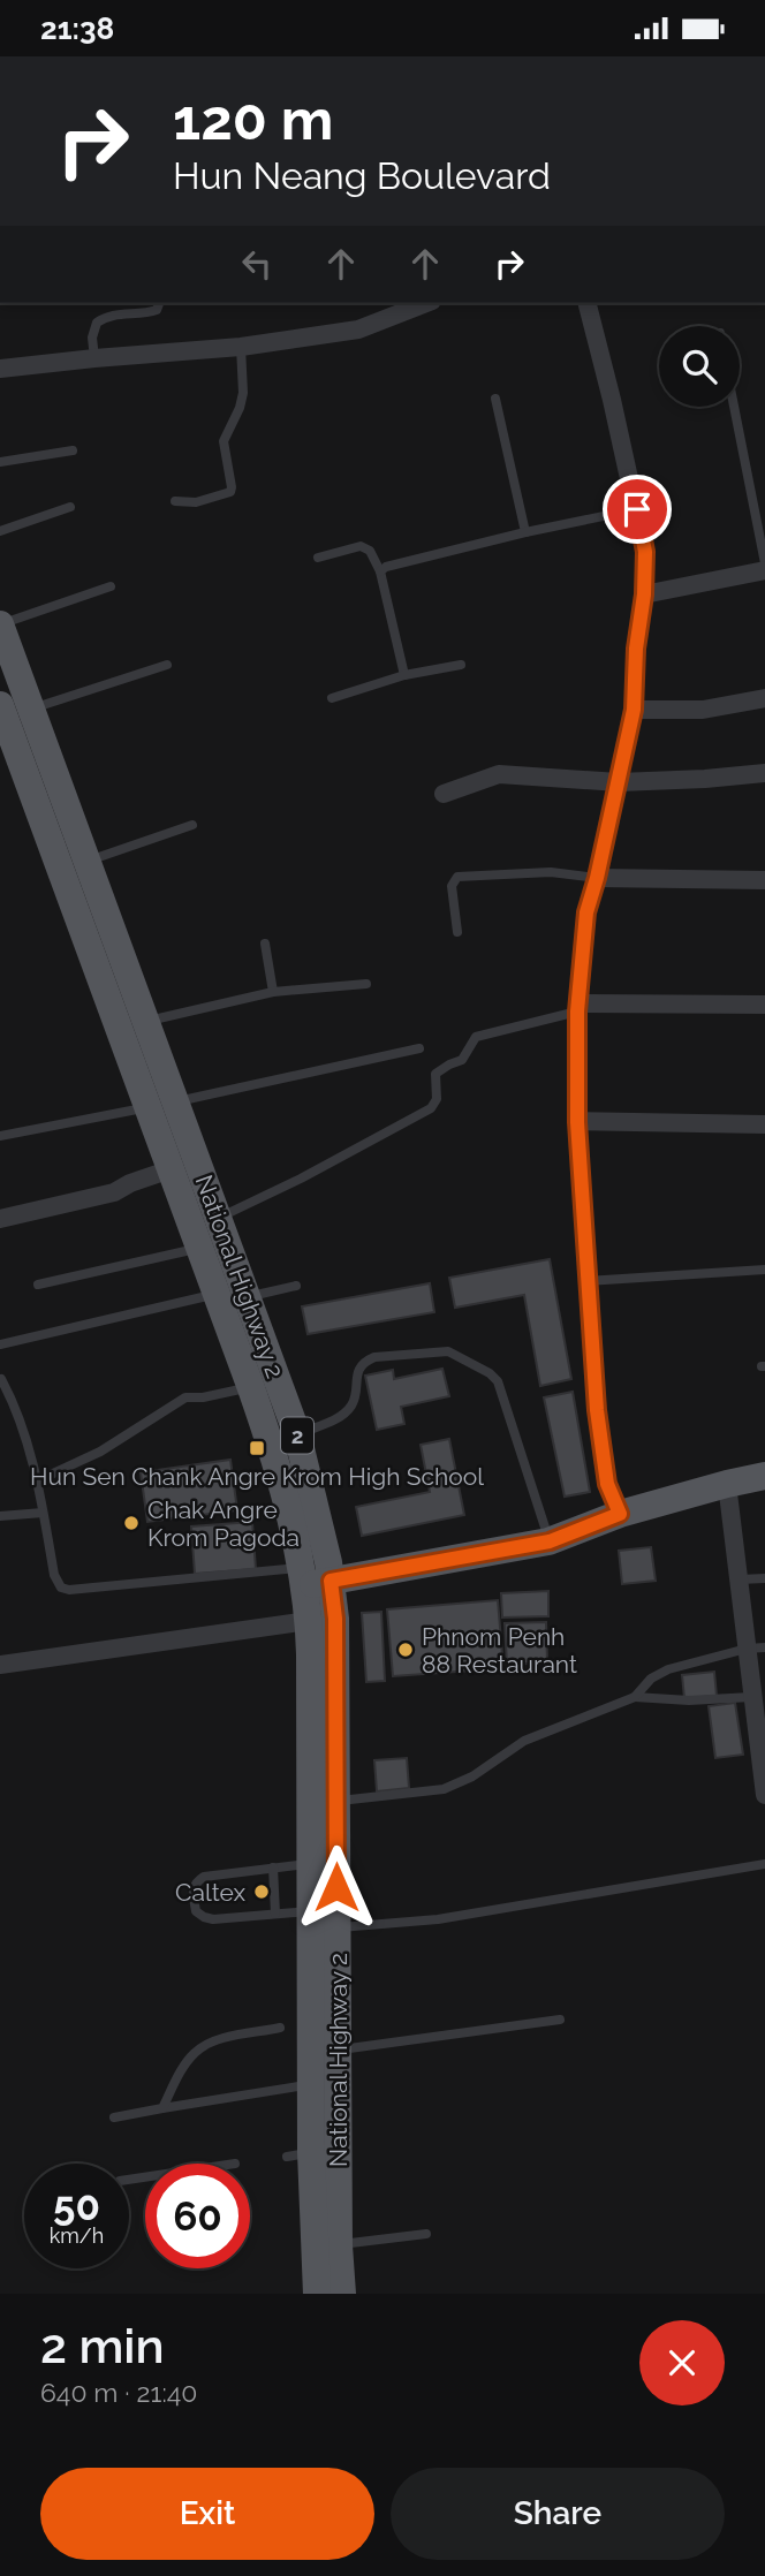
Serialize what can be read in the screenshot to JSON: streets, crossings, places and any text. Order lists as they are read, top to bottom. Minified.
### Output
{"streets":{"main road":["National Highway 2","2"]},"places":{"transit":["Hun Sen Chank Angre Krom High School"],"other":["Chak Angre Krom Pagoda","Phnom Penh 88 Restaurant","Caltex"]},"page":{"status":"21:38","turn":["120 m","Hun Neang Boulevard"],"speed":"50 km/h","limit":"60","heading":["2 min","640 m · 21:40"],"buttons":["Exit","Share"]}}
